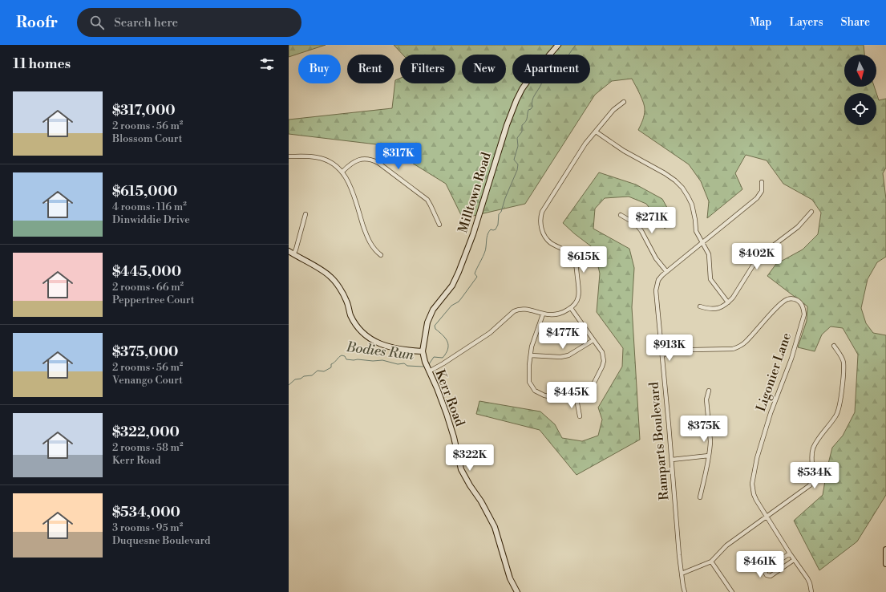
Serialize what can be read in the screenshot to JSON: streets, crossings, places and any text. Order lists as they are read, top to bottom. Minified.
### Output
{"streets":{"street":["Milltown Road","Ligonier Lane","Kerr Road","Ramparts Boulevard"]},"crossings":[["Milltown Road","Kerr Road"],["Ligonier Lane","Ramparts Boulevard"]],"water":["Bodies Run"],"north":"bottom","page":{"header":"Roofr","search":"Search here","nav":["Map","Layers","Share"],"heading":"11 homes","chip":["Buy","Rent","Filters","New","Apartment"],"list":[{"name":"$317,000","note":"2 rooms · 56 m² · Blossom Court"},{"name":"$615,000","note":"4 rooms · 116 m² · Dinwiddie Drive"},{"name":"$445,000","note":"2 rooms · 66 m² · Peppertree Court"},{"name":"$375,000","note":"2 rooms · 56 m² · Venango Court"},{"name":"$322,000","note":"2 rooms · 58 m² · Kerr Road"},{"name":"$534,000","note":"3 rooms · 95 m² · Duquesne Boulevard"}],"price":["$317K","$271K","$402K","$615K","$477K","$913K","$445K","$375K","$322K","$534K","$461K"]}}
